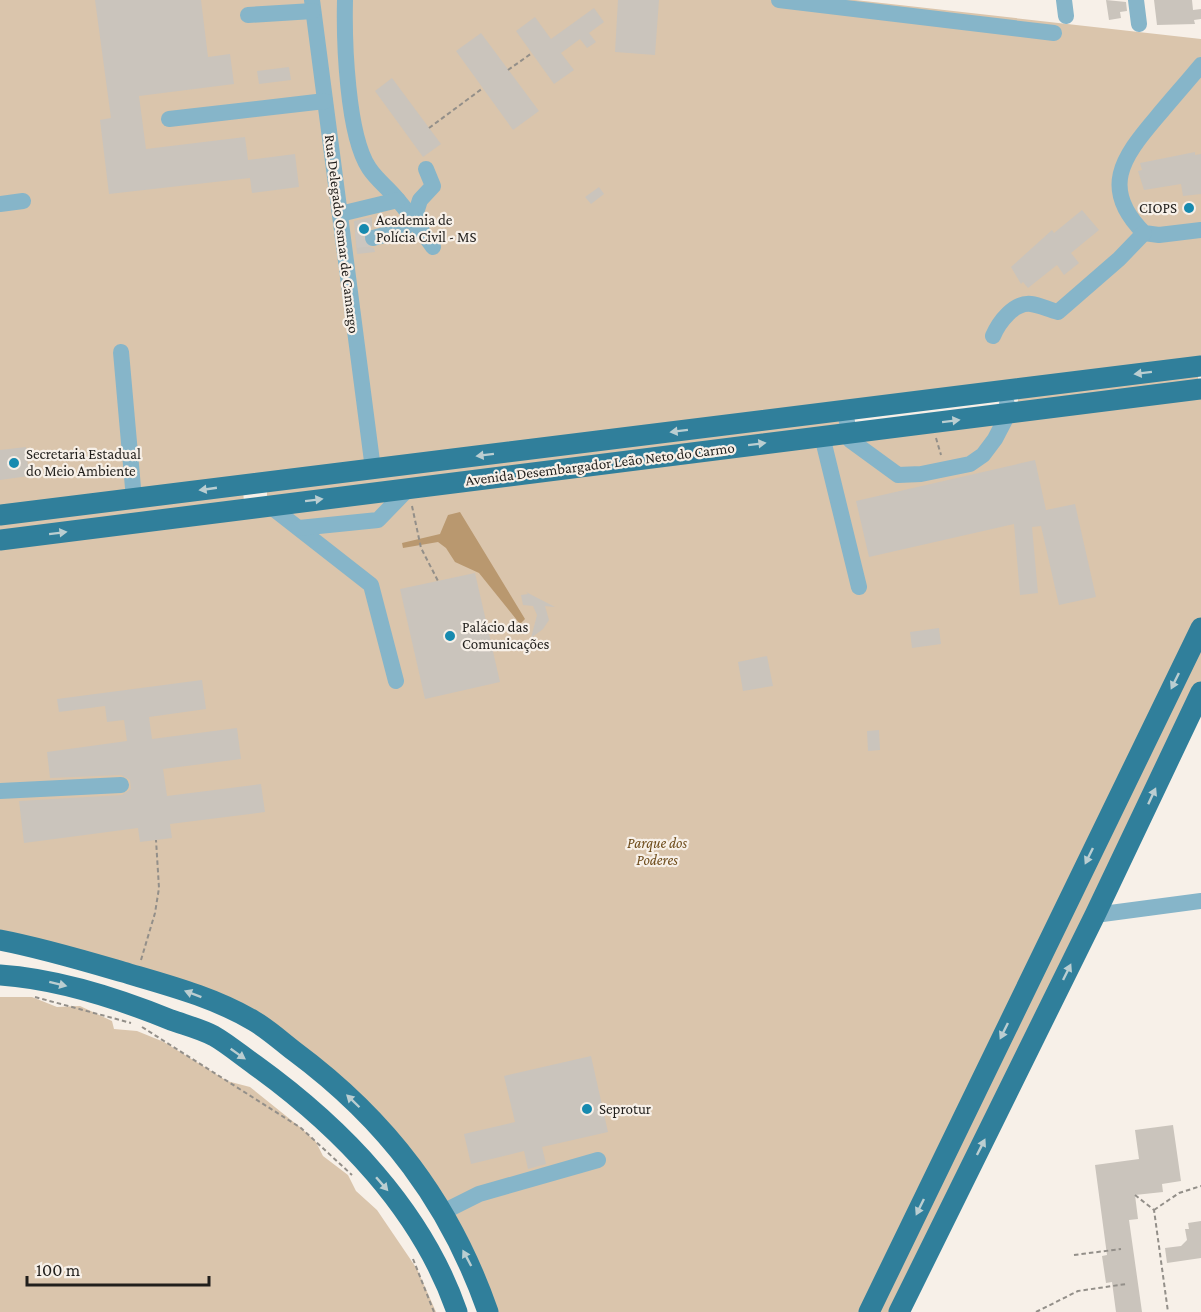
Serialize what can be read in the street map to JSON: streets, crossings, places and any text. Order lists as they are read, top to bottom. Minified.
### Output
{"streets":{"main road":["Avenida Desembargador Leão Neto do Carmo"],"street":["Rua Delegado Osmar de Camargo"]},"crossings":[["Rua Delegado Osmar de Camargo","Avenida Desembargador Leão Neto do Carmo"]],"parks":["Parque dos Poderes"],"places":["CIOPS","Academia de Polícia Civil - MS","Secretaria Estadual do Meio Ambiente","Palácio das Comunicações","Seprotur"],"scale_bar":"100 m"}
